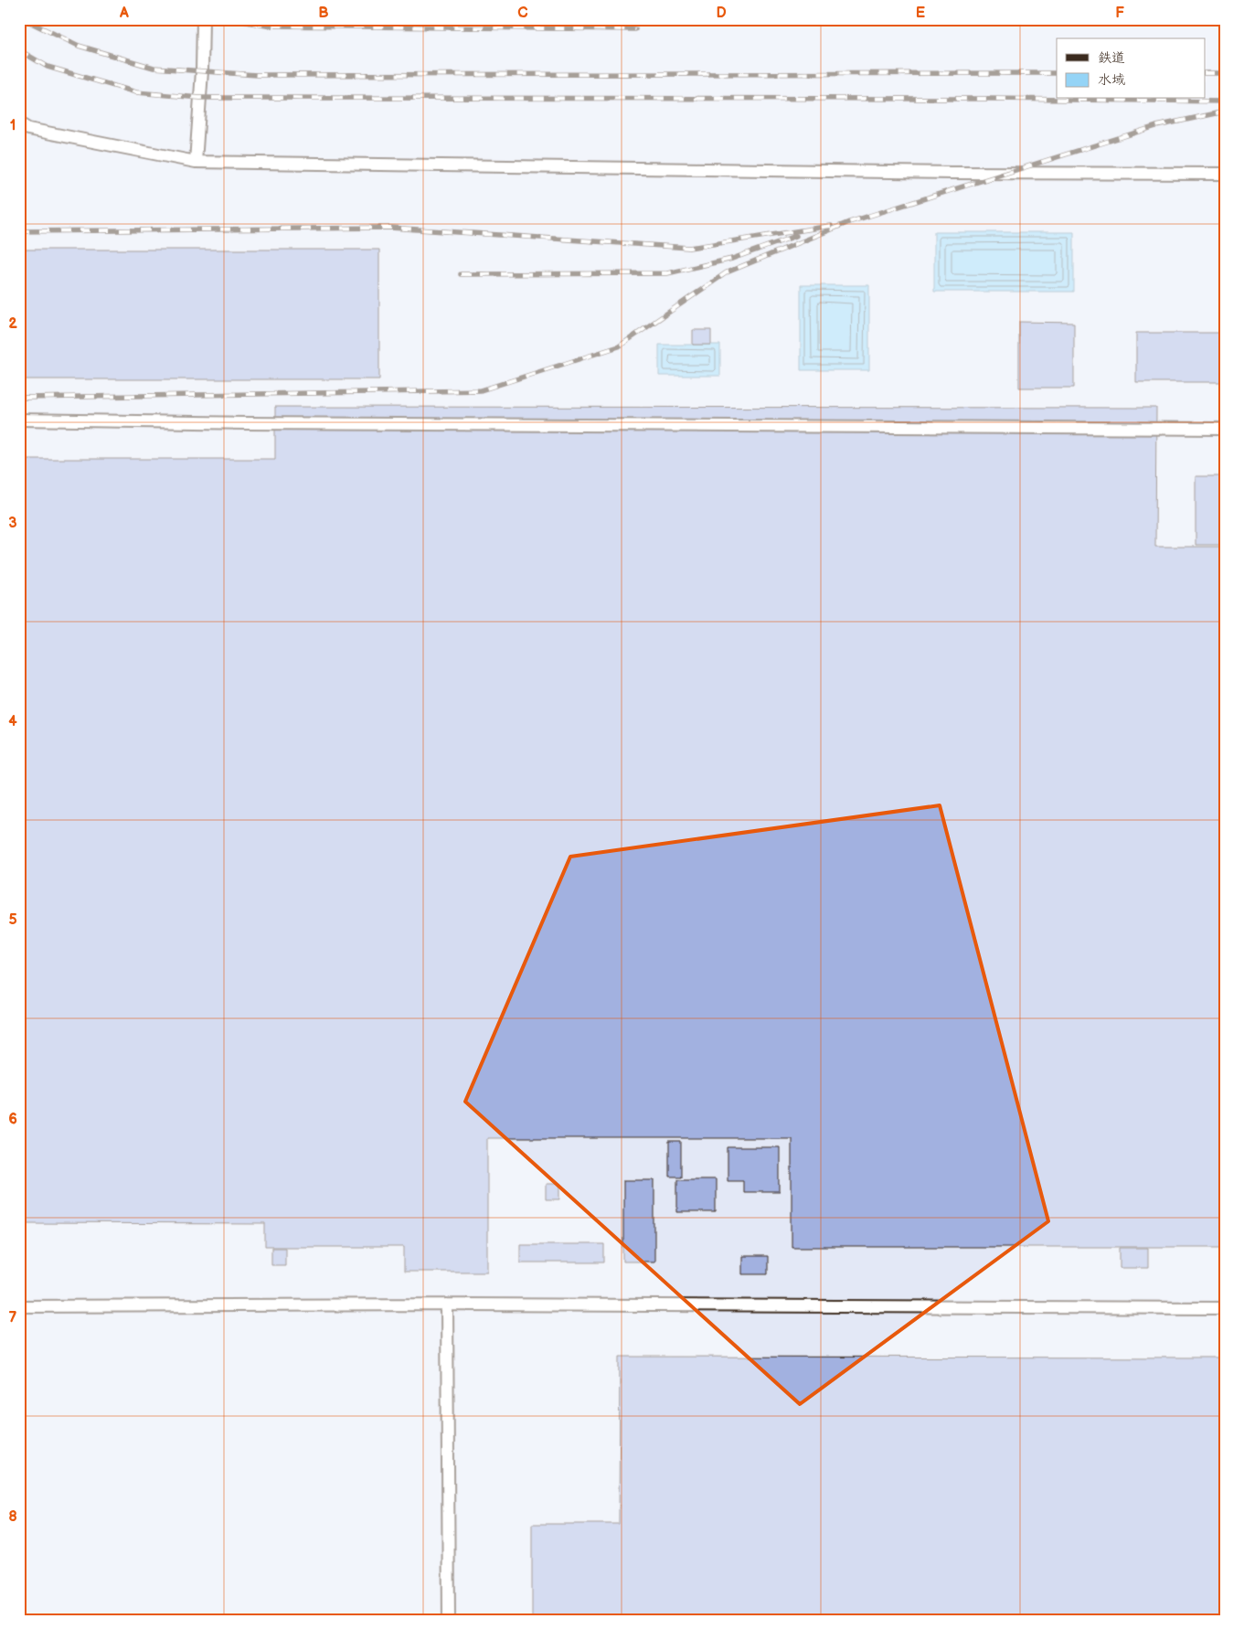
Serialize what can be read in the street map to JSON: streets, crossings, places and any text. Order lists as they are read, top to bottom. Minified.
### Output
{"legend":["鉄道","水域"],"grid":{"columns":["A","B","C","D","E","F"],"rows":["1","2","3","4","5","6","7","8"]}}
